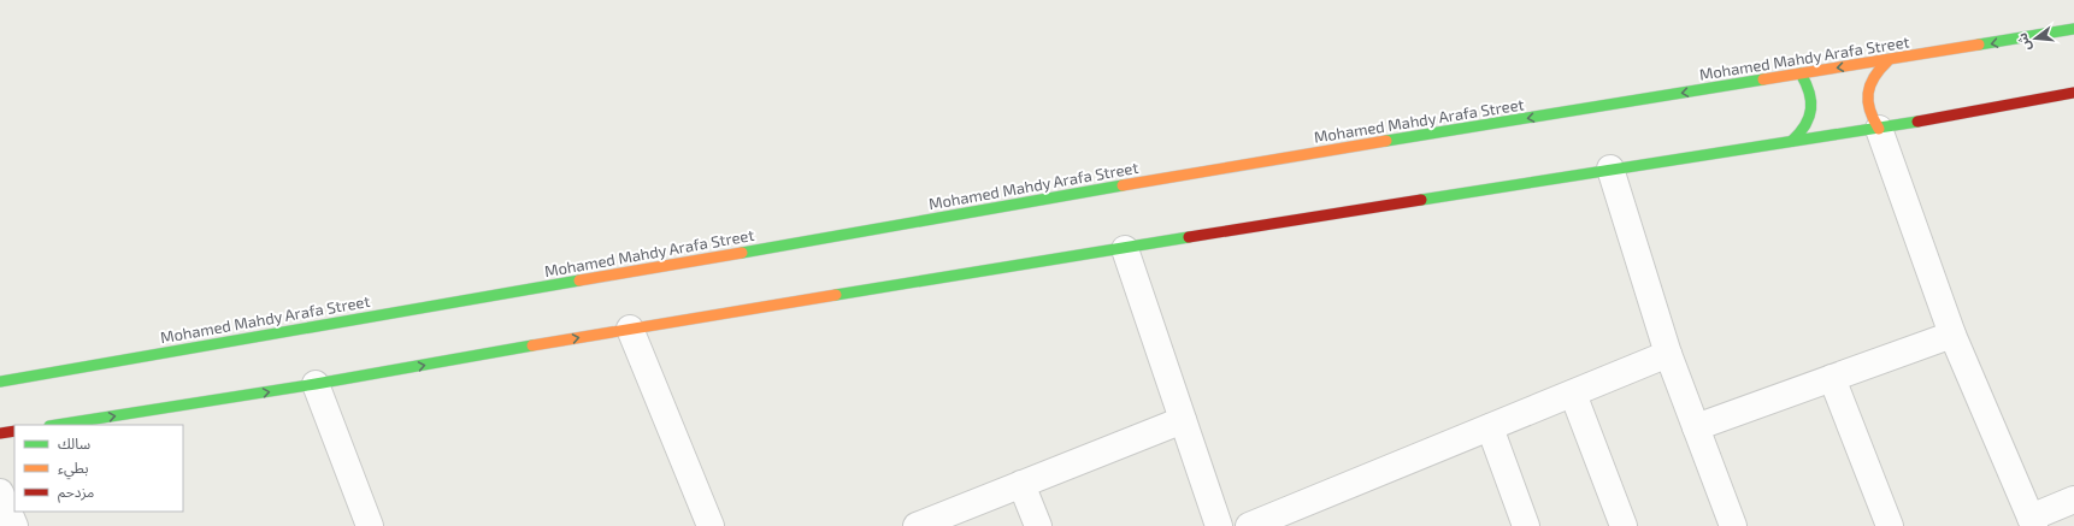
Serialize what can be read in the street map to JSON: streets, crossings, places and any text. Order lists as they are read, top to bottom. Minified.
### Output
{"streets":{"street":["Mohamed Mahdy Arafa Street"]},"legend":["سالك","بطيء","مزدحم"],"north":"left"}
